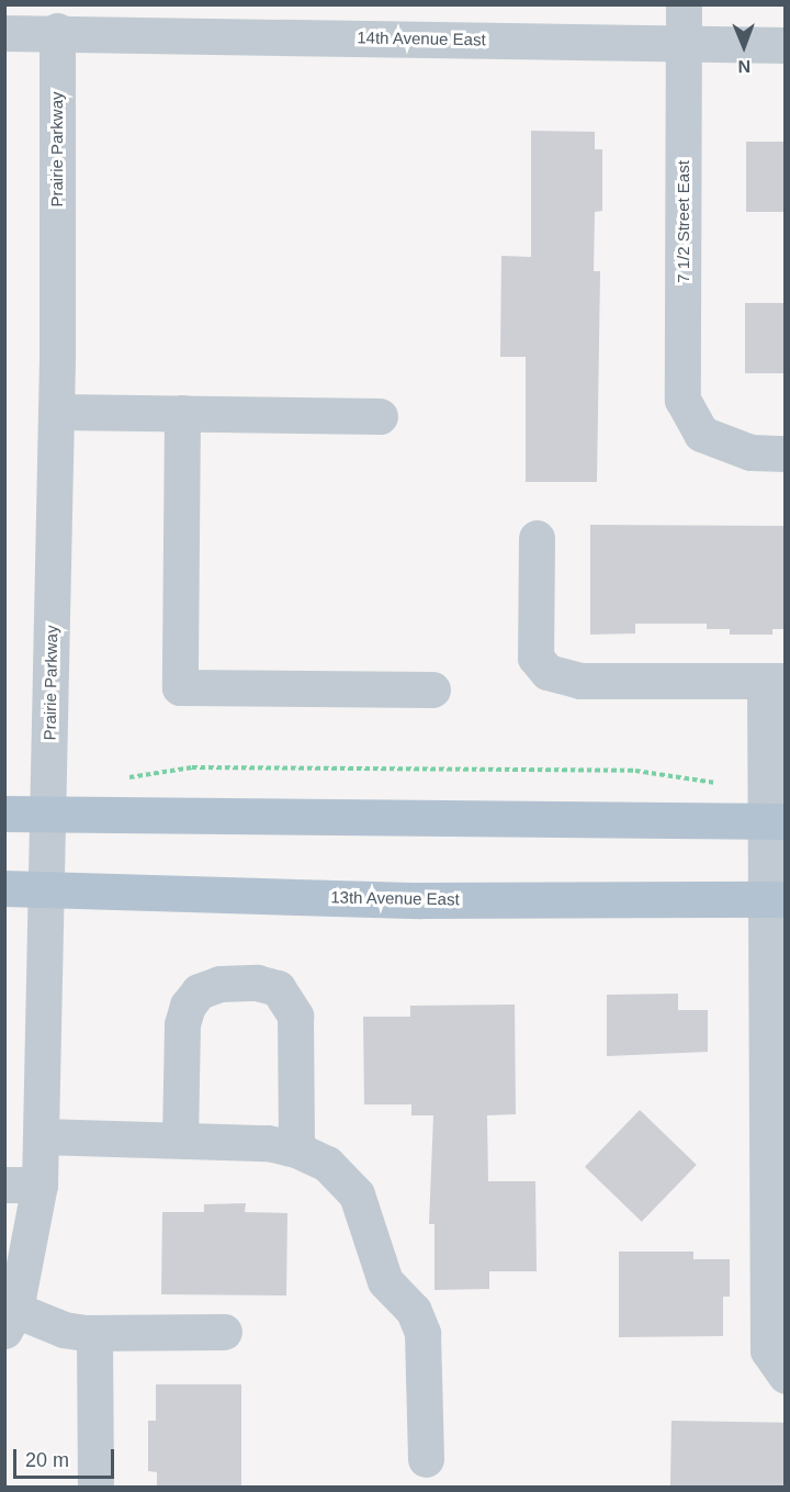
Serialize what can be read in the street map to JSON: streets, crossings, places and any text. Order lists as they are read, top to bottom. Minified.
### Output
{"streets":{"main road":["13th Avenue East"],"street":["14th Avenue East","Prairie Parkway","7 1/2 Street East"]},"crossings":[["14th Avenue East","Prairie Parkway"],["14th Avenue East","7 1/2 Street East"],["Prairie Parkway","13th Avenue East"]],"scale_bar":"20 m","north":"bottom"}
